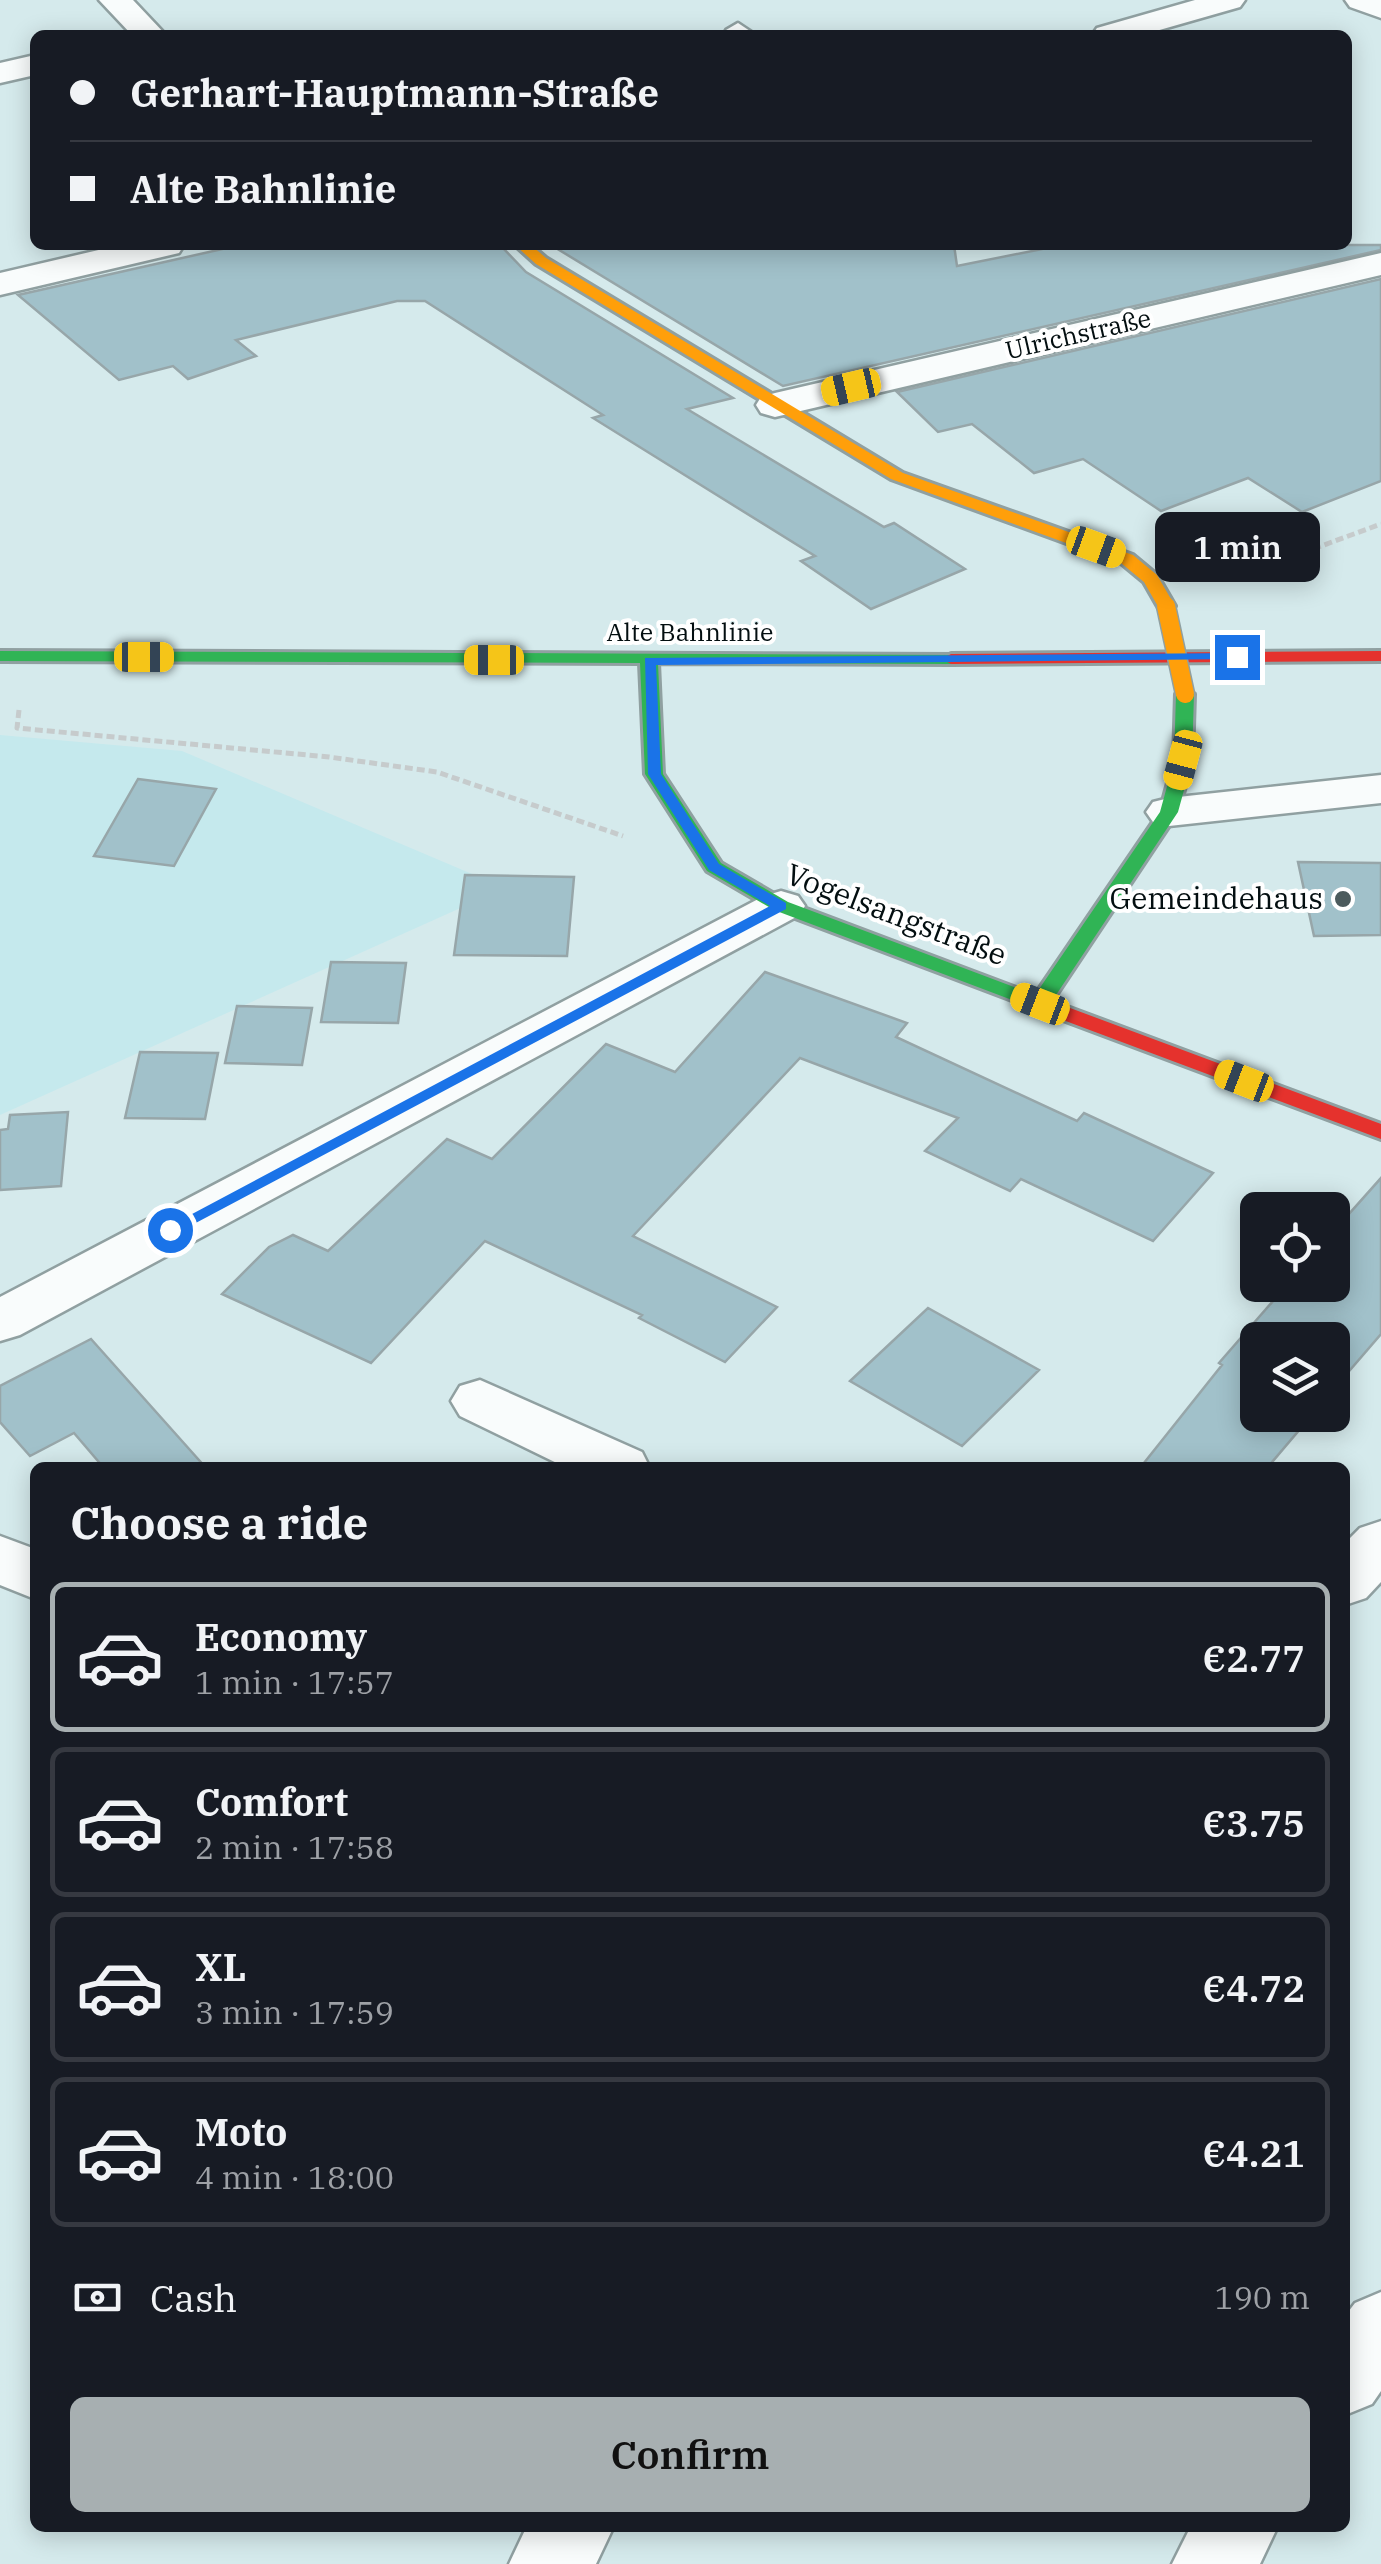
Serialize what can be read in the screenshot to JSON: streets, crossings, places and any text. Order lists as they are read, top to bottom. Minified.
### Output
{"streets":{"street":["Ulrichstraße","Alte Bahnlinie","Vogelsangstraße"]},"crossings":[["Alte Bahnlinie","Vogelsangstraße"]],"places":["Gemeindehaus"],"page":{"banner":["Gerhart-Hauptmann-Straße","Alte Bahnlinie"],"bubble":"1 min","heading":"Choose a ride","list":[{"name":"Economy","note":"1 min · 17:57","value":"€2.77"},{"name":"Comfort","note":"2 min · 17:58","value":"€3.75"},{"name":"XL","note":"3 min · 17:59","value":"€4.72"},{"name":"Moto","note":"4 min · 18:00","value":"€4.21"}],"pay":["Cash","190 m"],"buttons":"Confirm"}}
